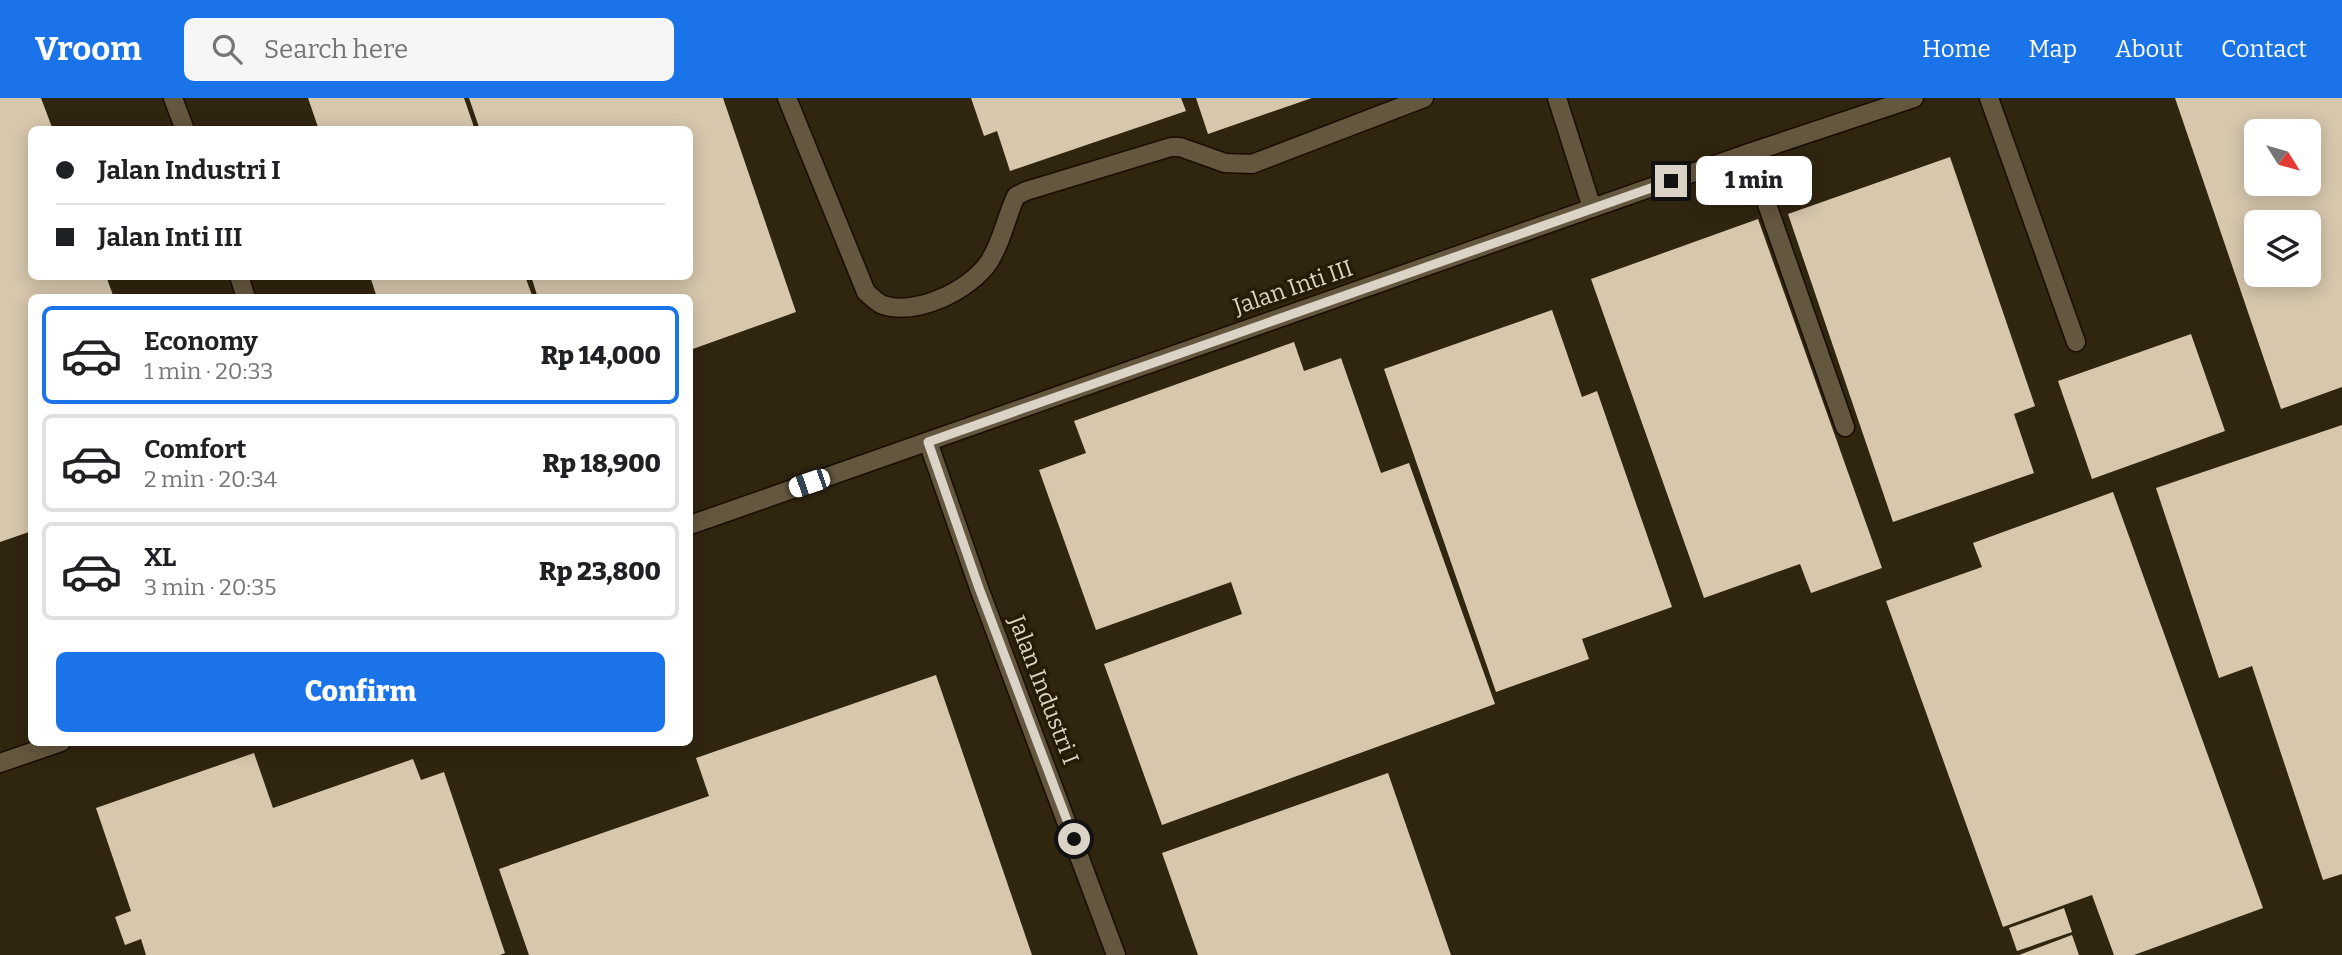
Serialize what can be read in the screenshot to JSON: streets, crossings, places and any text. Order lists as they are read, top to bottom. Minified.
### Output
{"streets":{"street":["Jalan Inti III","Jalan Industri I"]},"crossings":[["Jalan Inti III","Jalan Industri I"]],"north":"bottom right","page":{"header":"Vroom","search":"Search here","nav":["Home","Map","About","Contact"],"banner":["Jalan Industri I","Jalan Inti III"],"bubble":"1 min","list":[{"name":"Economy","note":"1 min · 20:33","value":"Rp 14,000"},{"name":"Comfort","note":"2 min · 20:34","value":"Rp 18,900"},{"name":"XL","note":"3 min · 20:35","value":"Rp 23,800"}],"buttons":"Confirm"}}
